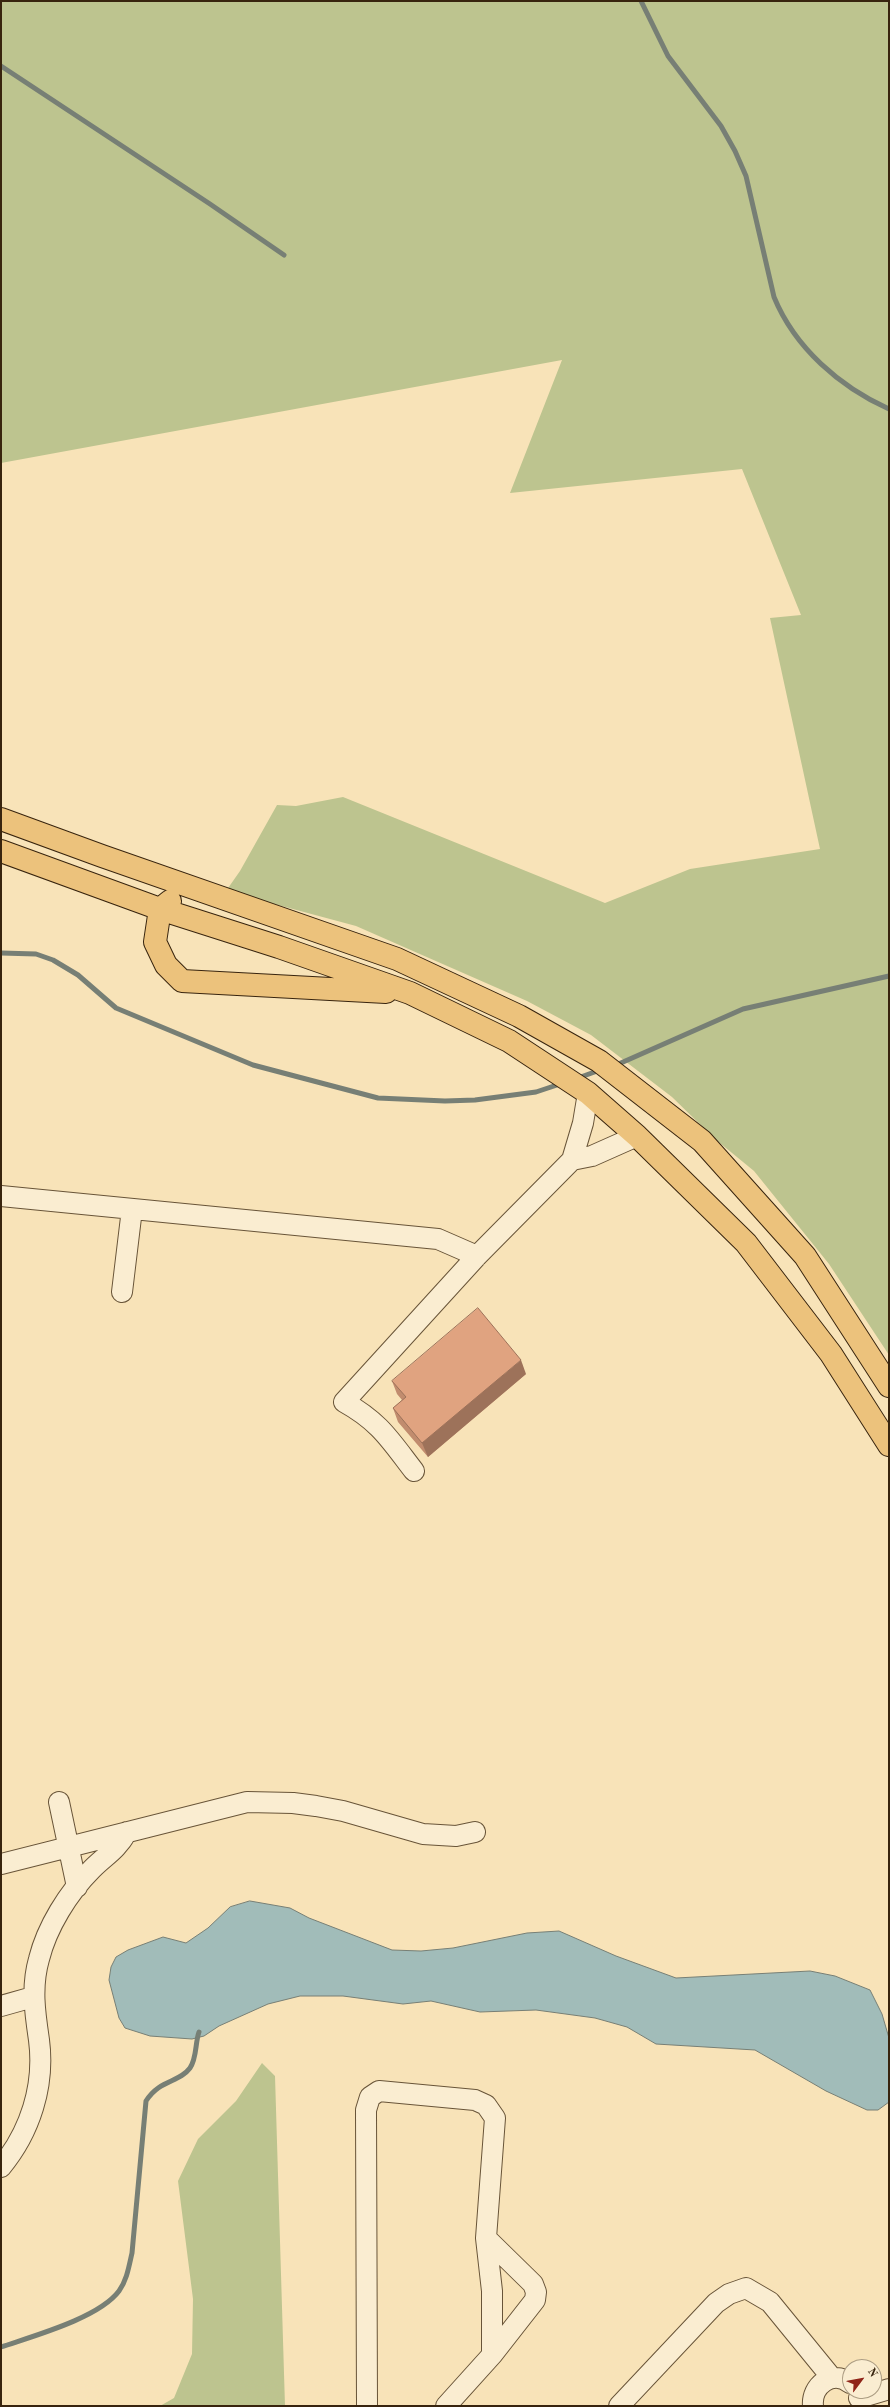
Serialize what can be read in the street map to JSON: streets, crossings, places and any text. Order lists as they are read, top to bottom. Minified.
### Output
{"north":"top right"}
